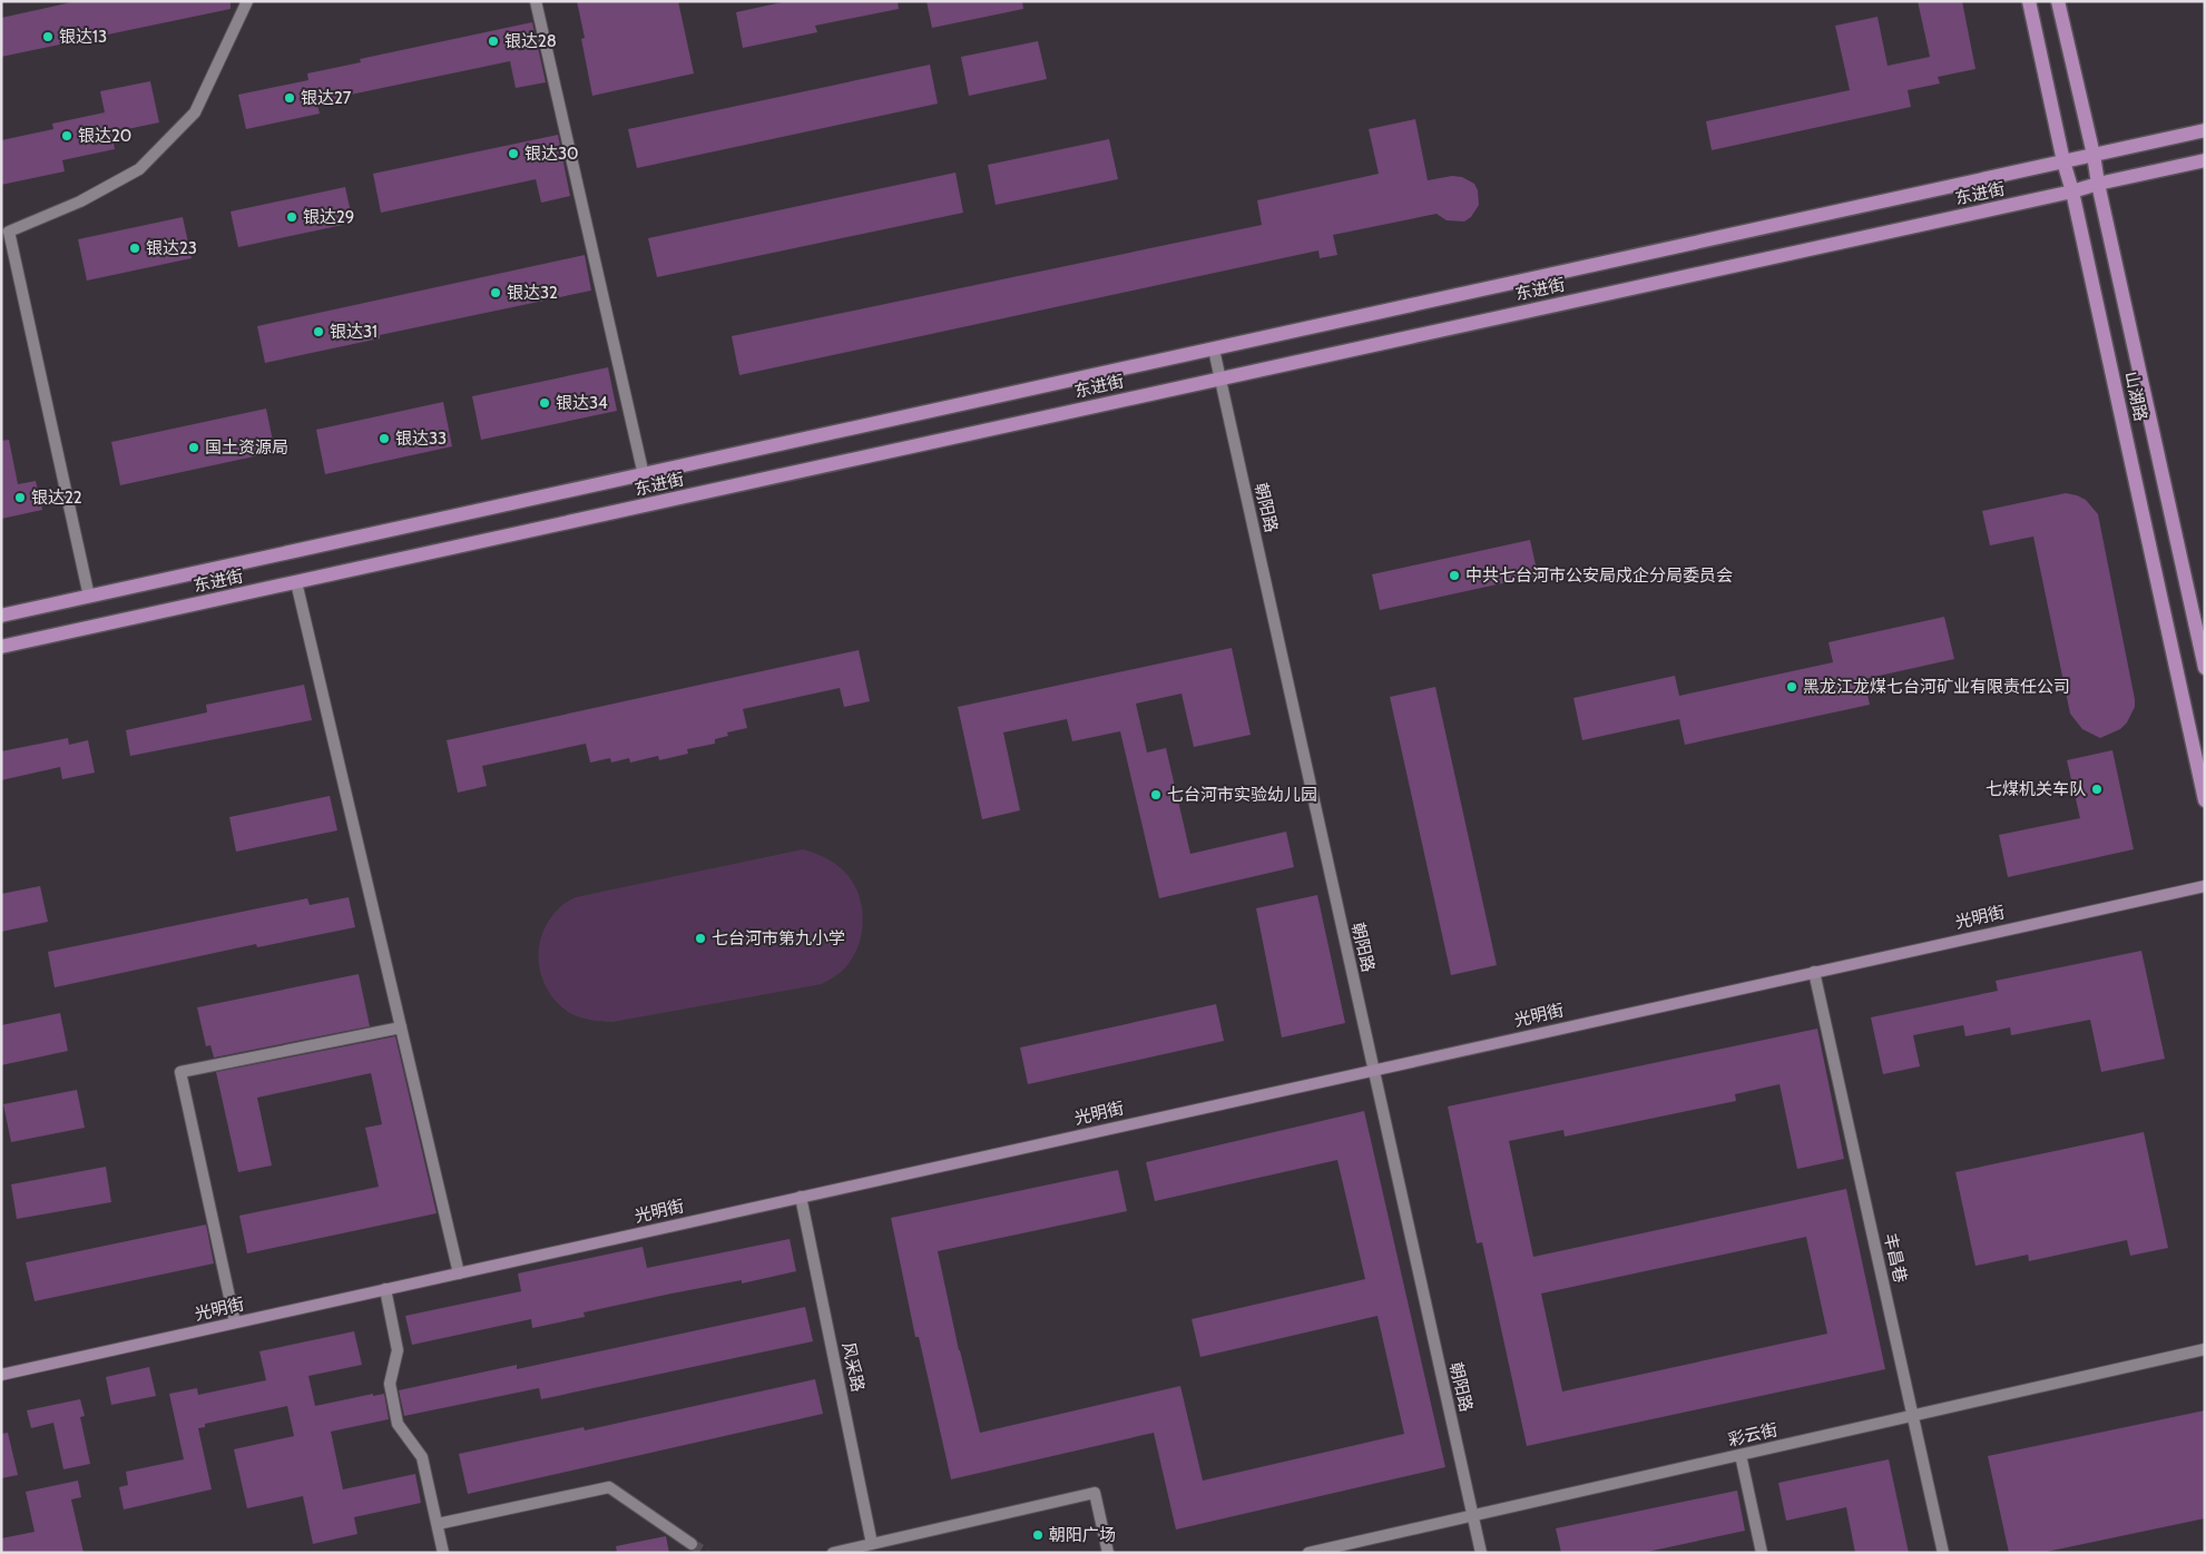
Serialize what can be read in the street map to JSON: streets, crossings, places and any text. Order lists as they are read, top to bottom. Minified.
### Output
{"streets":{"main road":["东进街","山湖路","光明街"],"street":["朝阳路","丰昌巷","风采路","彩云街"]},"crossings":[["东进街","山湖路"],["东进街","朝阳路"],["朝阳路","光明街"],["朝阳路","彩云街"],["光明街","丰昌巷"],["光明街","风采路"],["丰昌巷","彩云街"]],"places":["银达13","银达28","银达27","银达20","银达30","银达29","银达23","银达32","银达31","银达34","银达33","国土资源局","银达22","中共七台河市公安局戍企分局委员会","黑龙江龙煤七台河矿业有限责任公司","七煤机关车队","七台河市实验幼儿园","七台河市第九小学","朝阳广场"]}
